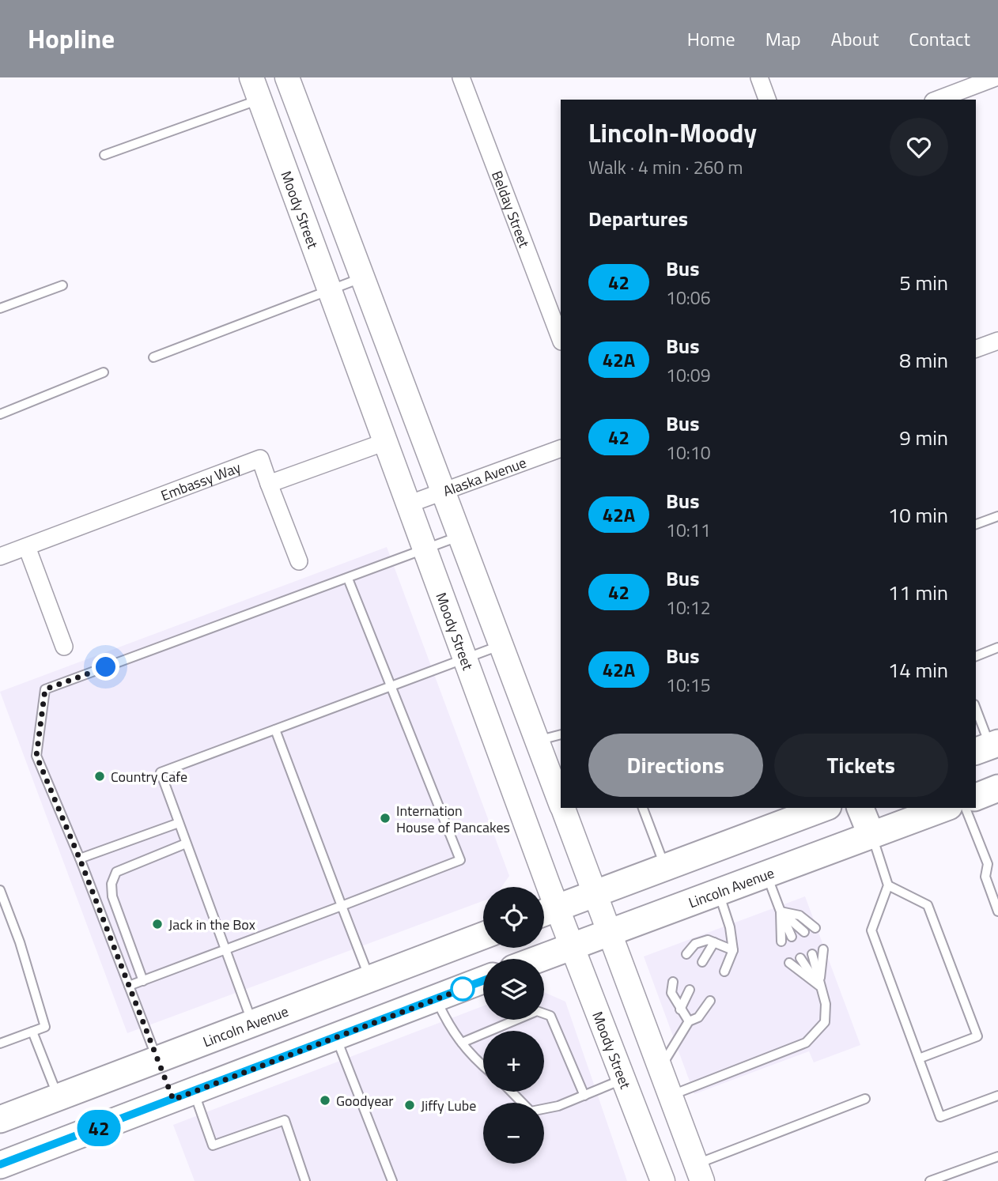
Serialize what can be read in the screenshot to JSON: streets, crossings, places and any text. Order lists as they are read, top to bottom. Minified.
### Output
{"streets":{"main road":["Moody Street","Lincoln Avenue"],"street":["Belday Street","Alaska Avenue","Embassy Way"]},"crossings":[["Moody Street","Alaska Avenue"],["Moody Street","Lincoln Avenue"]],"places":["Country Cafe","Internation House of Pancakes","Jack in the Box","Goodyear","Jiffy Lube"],"lines":["bus line 42"],"page":{"header":"Hopline","nav":["Home","Map","About","Contact"],"on_map":"42","heading":[["Lincoln-Moody","Walk · 4 min · 260 m"],"Departures"],"list":[{"mark":"42","name":"Bus","note":"10:06","value":"5 min"},{"mark":"42A","name":"Bus","note":"10:09","value":"8 min"},{"mark":"42","name":"Bus","note":"10:10","value":"9 min"},{"mark":"42A","name":"Bus","note":"10:11","value":"10 min"},{"mark":"42","name":"Bus","note":"10:12","value":"11 min"},{"mark":"42A","name":"Bus","note":"10:15","value":"14 min"}],"buttons":["Directions","Tickets"],"map_buttons":["+","−"]}}
